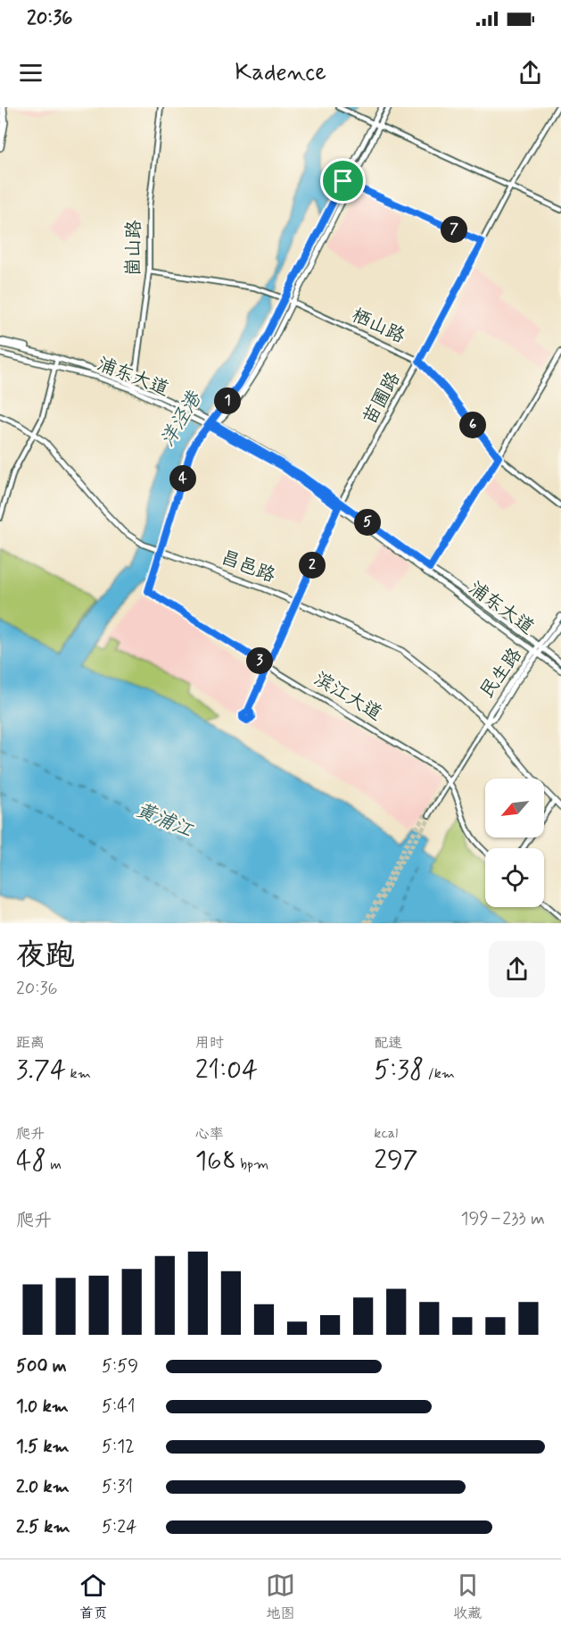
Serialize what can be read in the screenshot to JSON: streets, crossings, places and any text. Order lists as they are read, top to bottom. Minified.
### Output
{"streets":{"main road":["浦东大道","昌邑路","民生路"],"street":["崮山路","栖山路","苗圃路","滨江大道"]},"crossings":[["崮山路","栖山路"],["崮山路","浦东大道"],["栖山路","苗圃路"],["浦东大道","苗圃路"],["浦东大道","民生路"],["浦东大道","滨江大道"],["苗圃路","昌邑路"],["苗圃路","滨江大道"],["昌邑路","民生路"],["民生路","滨江大道"]],"water":["洋泾港","黄浦江"],"north":"bottom left","page":{"status":"20:36","header":"Kadence","pins":["7","1","6","4","5","2","3"],"heading":["夜跑","20:36"],"stats":[["距离","3.74 km"],["用时","21:04"],["配速","5:38 /km"],["爬升","48 m"],["心率","168 bpm"],["kcal","297"]],"chart":["爬升","199–233 m"],"list":[{"name":"500 m","note":"5:59"},{"name":"1.0 km","note":"5:41"},{"name":"1.5 km","note":"5:12"},{"name":"2.0 km","note":"5:31"},{"name":"2.5 km","note":"5:24"}],"tabs":["首页","地图","收藏"]}}
